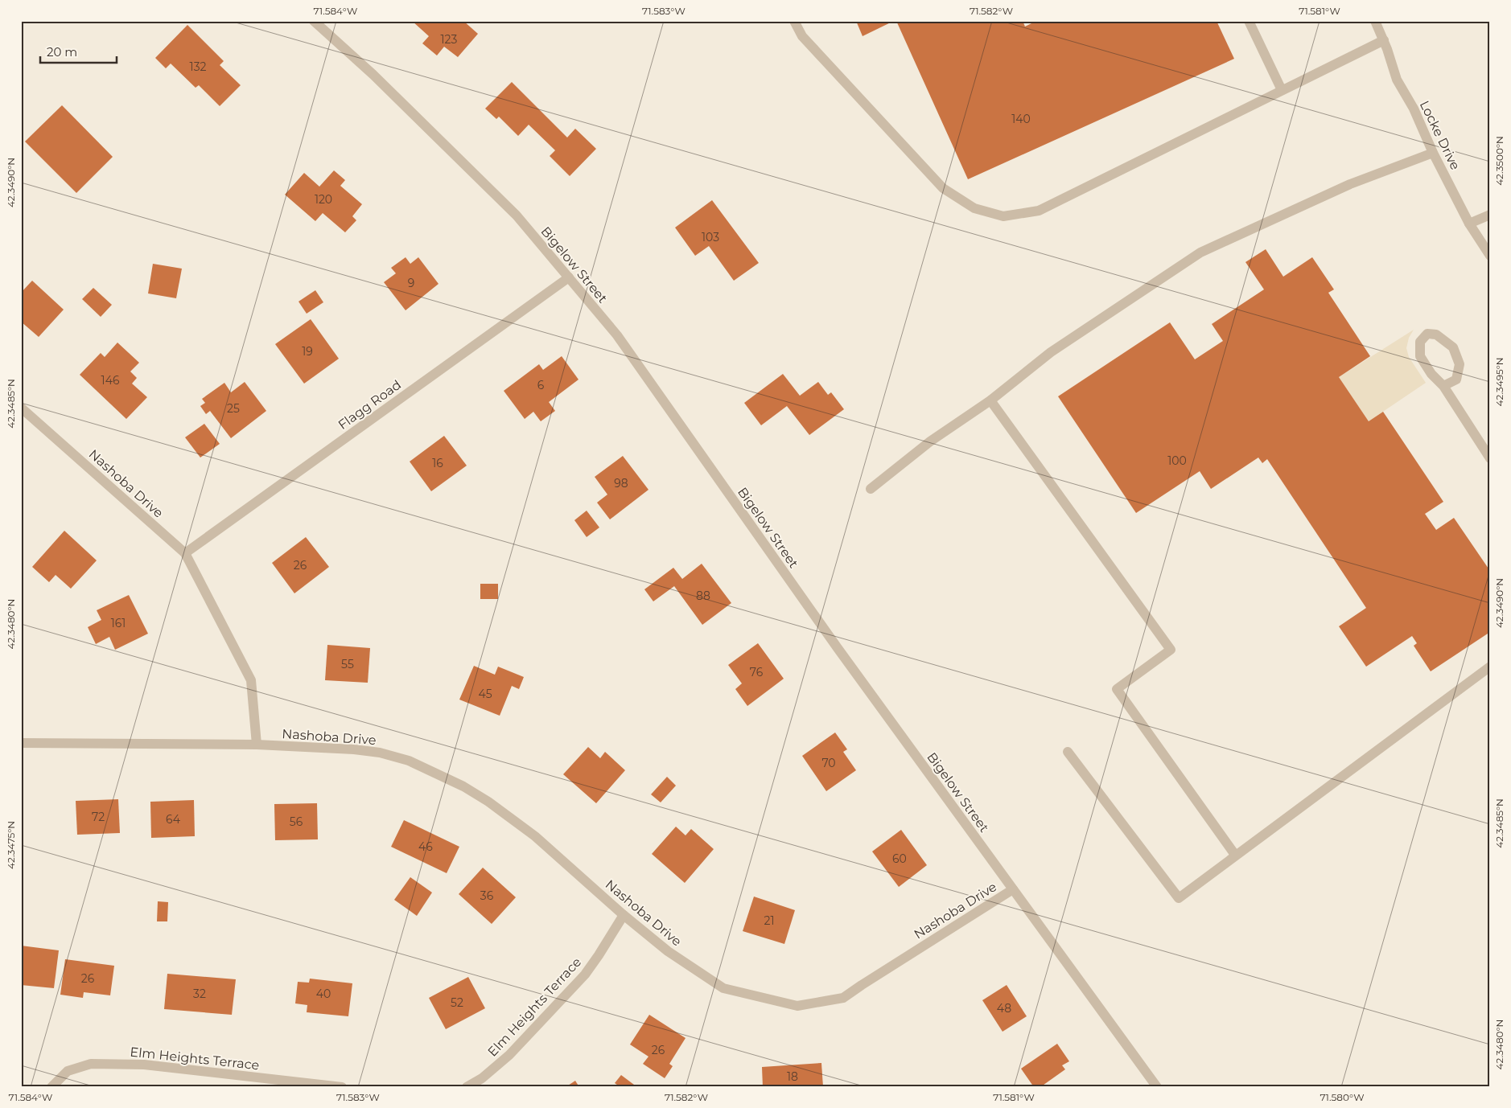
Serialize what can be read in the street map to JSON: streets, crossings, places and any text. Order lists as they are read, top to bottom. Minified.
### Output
{"streets":{"street":["Locke Drive","Bigelow Street","Flagg Road","Nashoba Drive","Elm Heights Terrace"]},"crossings":[["Bigelow Street","Flagg Road"],["Bigelow Street","Nashoba Drive"],["Flagg Road","Nashoba Drive"],["Nashoba Drive","Elm Heights Terrace"]],"house_numbers":["123","132","140","120","103","9","19","146","6","25","100","16","98","26","88","161","55","76","45","70","72","64","56","46","60","36","21","26","32","40","52","48","26","18"],"scale_bar":"20 m","coordinates":["71.584°W","71.583°W","71.582°W","71.581°W","42.3500°N","42.3490°N","42.3495°N","42.3485°N","42.3480°N","42.3475°N","71.580°W"]}
